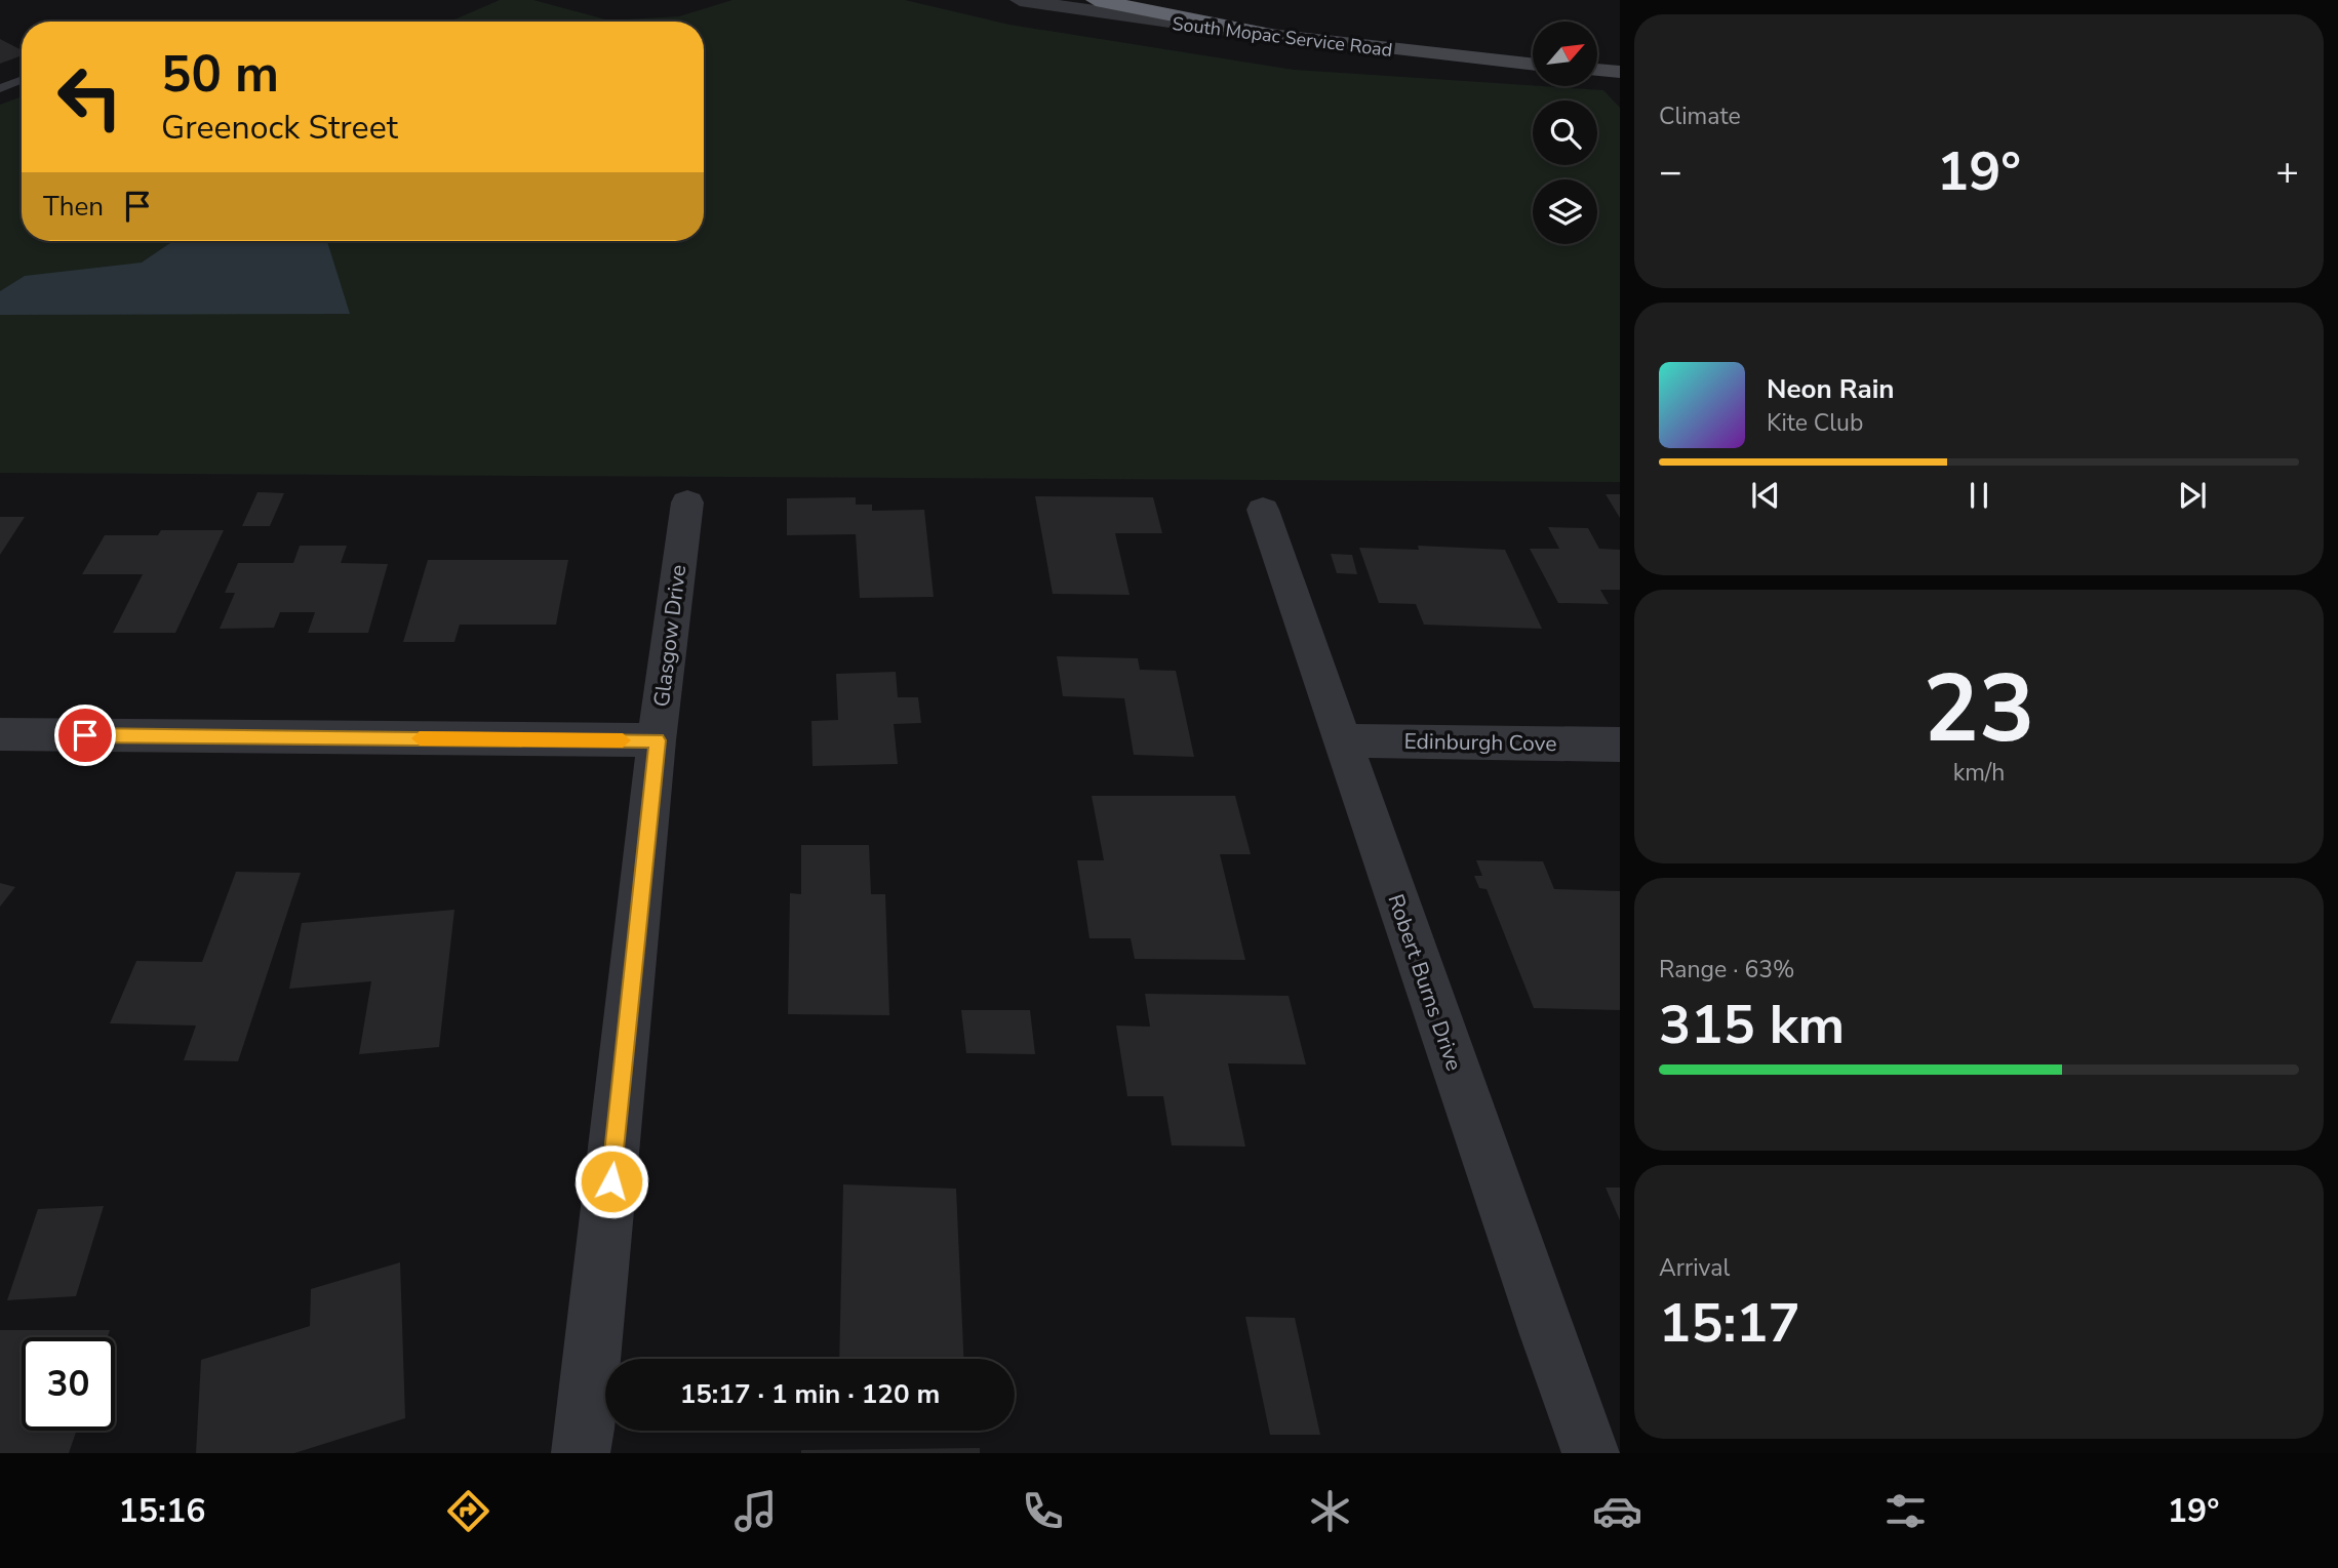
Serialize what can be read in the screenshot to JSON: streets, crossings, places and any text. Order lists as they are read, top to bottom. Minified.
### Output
{"streets":{"main road":["South Mopac Service Road"],"street":["Glasgow Drive","Edinburgh Cove","Robert Burns Drive"]},"crossings":[["Edinburgh Cove","Robert Burns Drive"]],"north":"top right","page":{"tile":["Climate",["23","km/h"],["Range · 63%","315 km"],["Arrival","15:17"]],"turn":["50 m","Greenock Street"],"heat":["−","19°","+"],"then":"Then","song":["Neon Rain","Kite Club"],"limit":"30","trip":"15:17 · 1 min · 120 m","tabs":["15:16","19°"]}}
